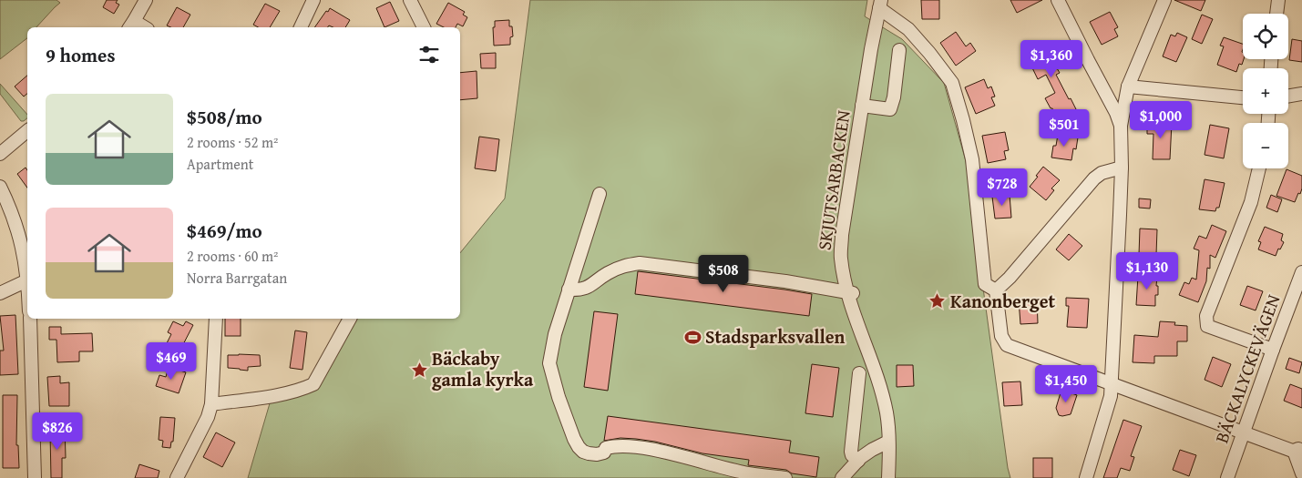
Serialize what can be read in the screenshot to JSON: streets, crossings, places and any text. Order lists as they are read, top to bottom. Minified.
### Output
{"streets":{"street":["SKJUTSARBACKEN","BÄCKALYCKEVÄGEN"]},"places":{"place":["Kanonberget","Bäckaby gamla kyrka"],"sports":["Stadsparksvallen"]},"page":{"map_buttons":["+","−"],"heading":"9 homes","price":["$1,360","$1,000","$501","$728","$1,130","$508","$469","$1,450","$826"],"list":[{"name":"$508/mo","note":"2 rooms · 52 m² · Apartment"},{"name":"$469/mo","note":"2 rooms · 60 m² · Norra Barrgatan"}]}}
